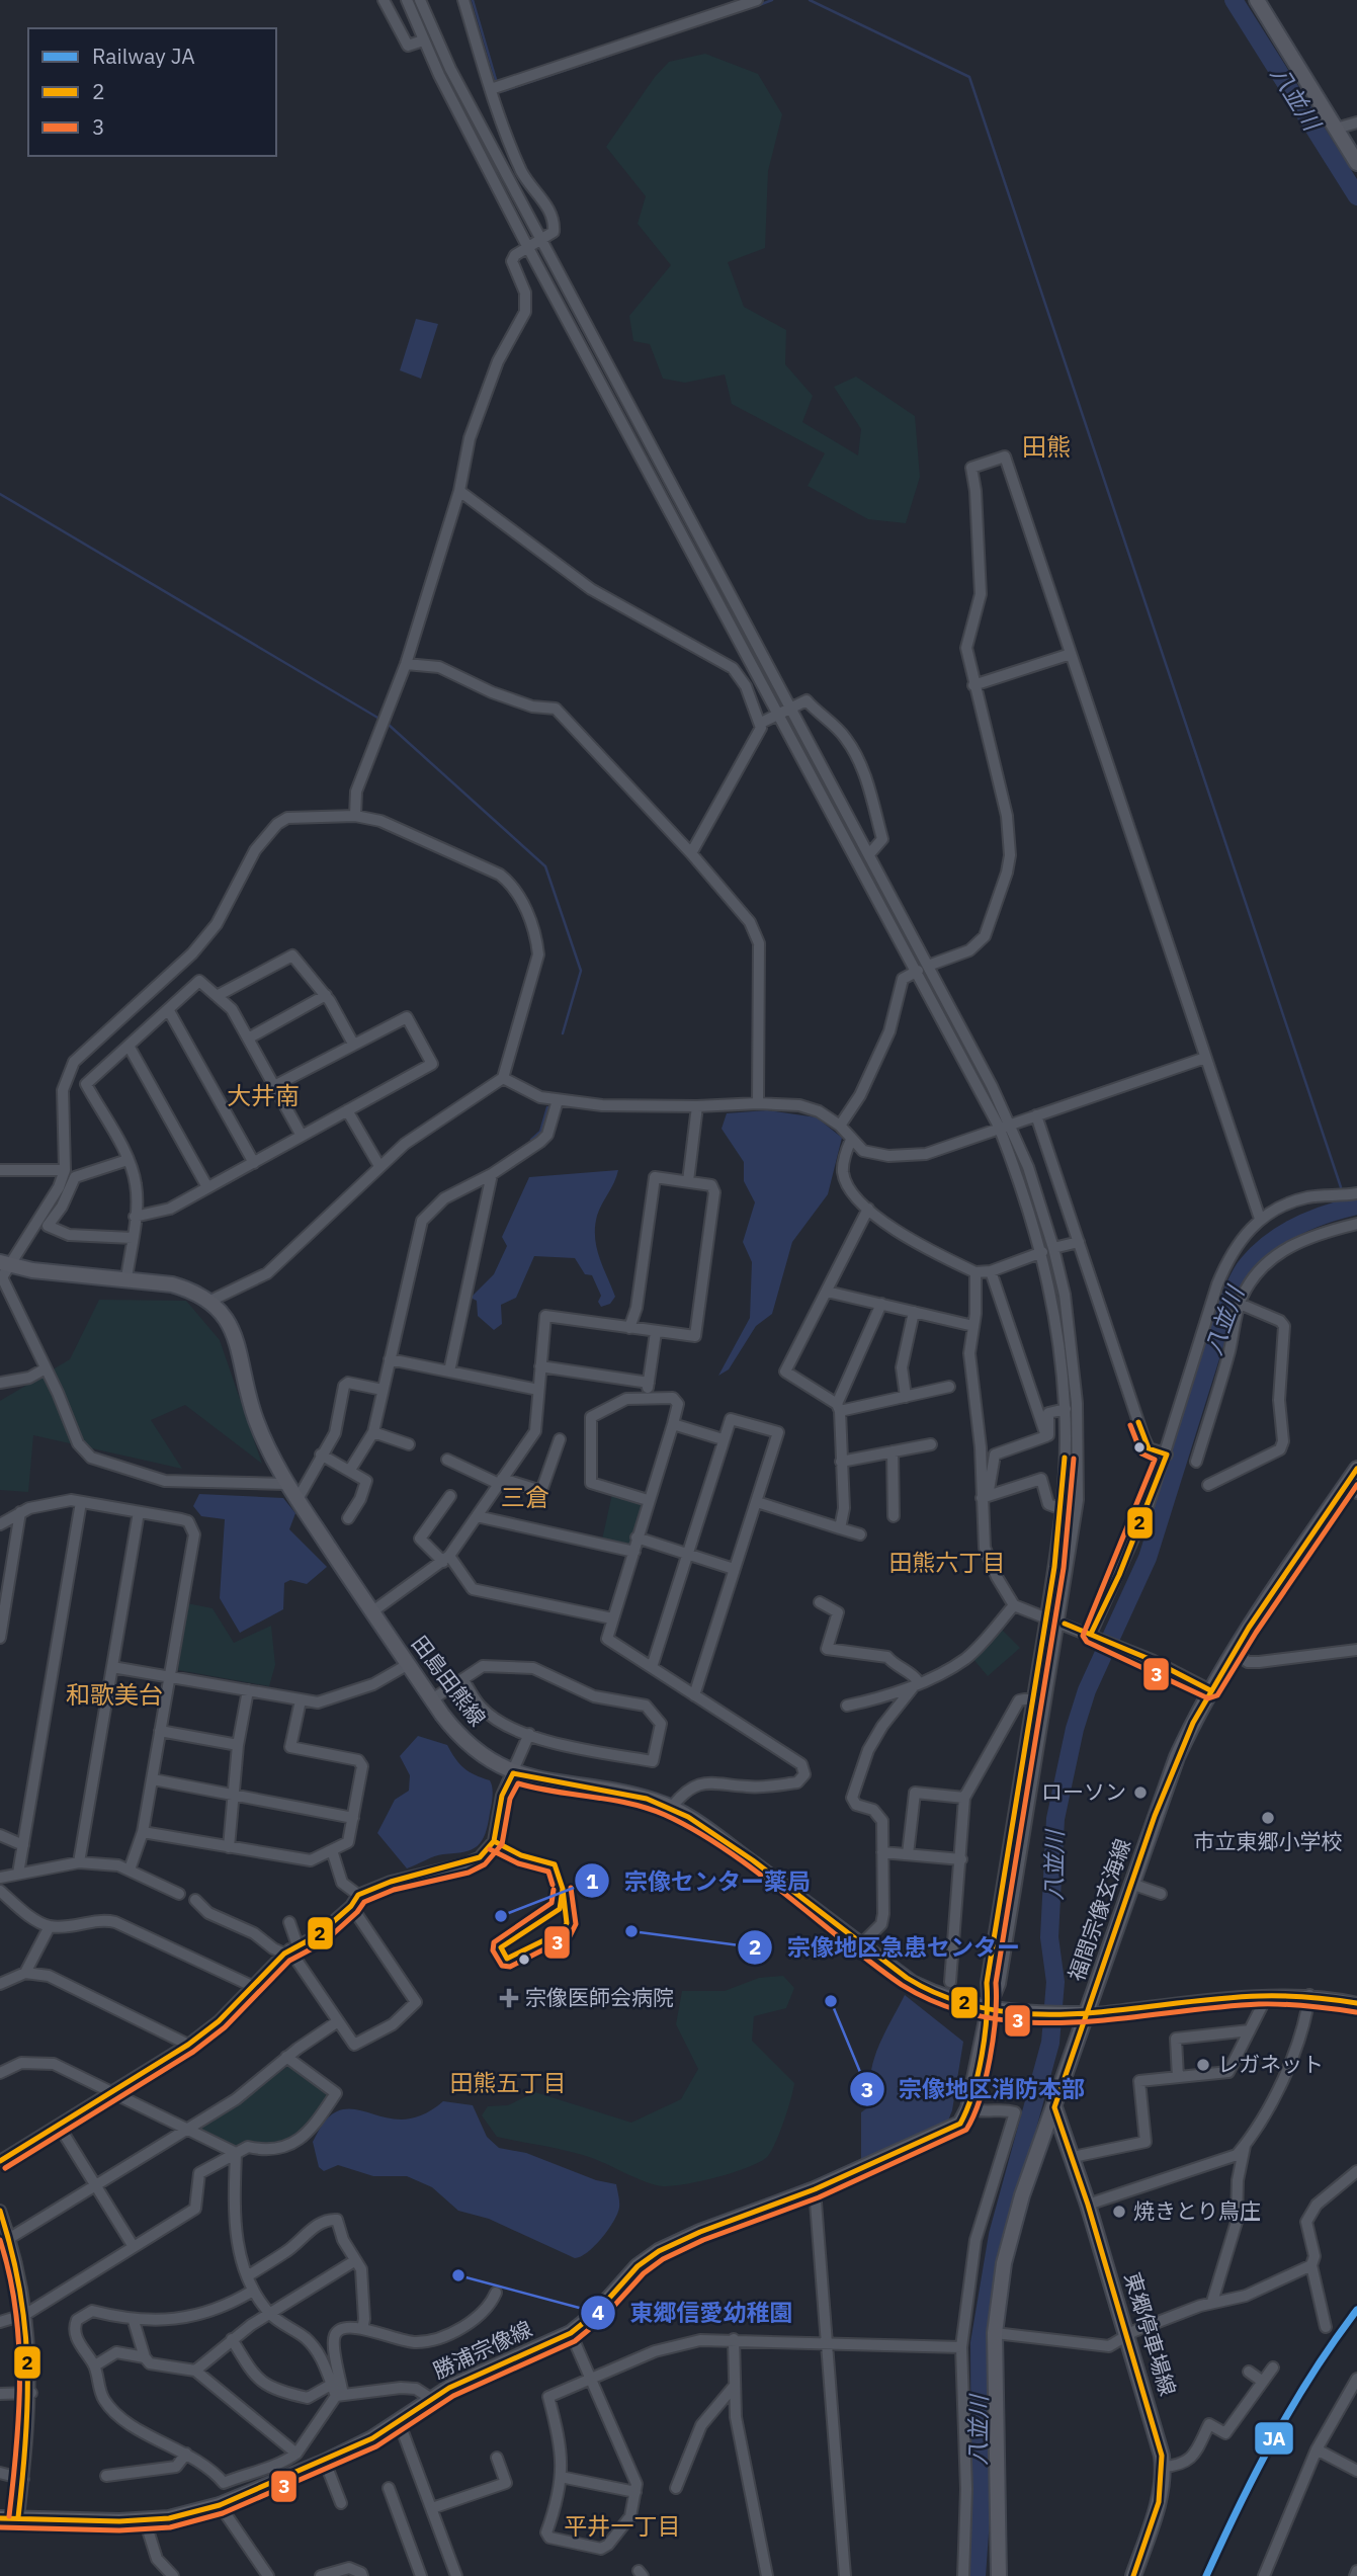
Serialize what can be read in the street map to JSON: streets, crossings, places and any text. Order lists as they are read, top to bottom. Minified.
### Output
{"streets":{"main road":["田島田熊線","福間宗像玄海線","東郷停車場線","勝浦宗像線"]},"crossings":[["田島田熊線","福間宗像玄海線"],["福間宗像玄海線","東郷停車場線"]],"districts":["田熊","大井南","三倉","田熊六丁目","和歌美台","田熊五丁目","平井一丁目"],"water":["八並川"],"places":{"other":["ローソン","市立東郷小学校","宗像センター薬局","宗像地区急患センター","宗像地区消防本部","レガネット","焼きとり鳥庄","東郷信愛幼稚園"],"health":["宗像医師会病院"]},"lines":["transit line 2","transit line 3","rail line JA"],"legend":["Railway JA","2","3"]}
